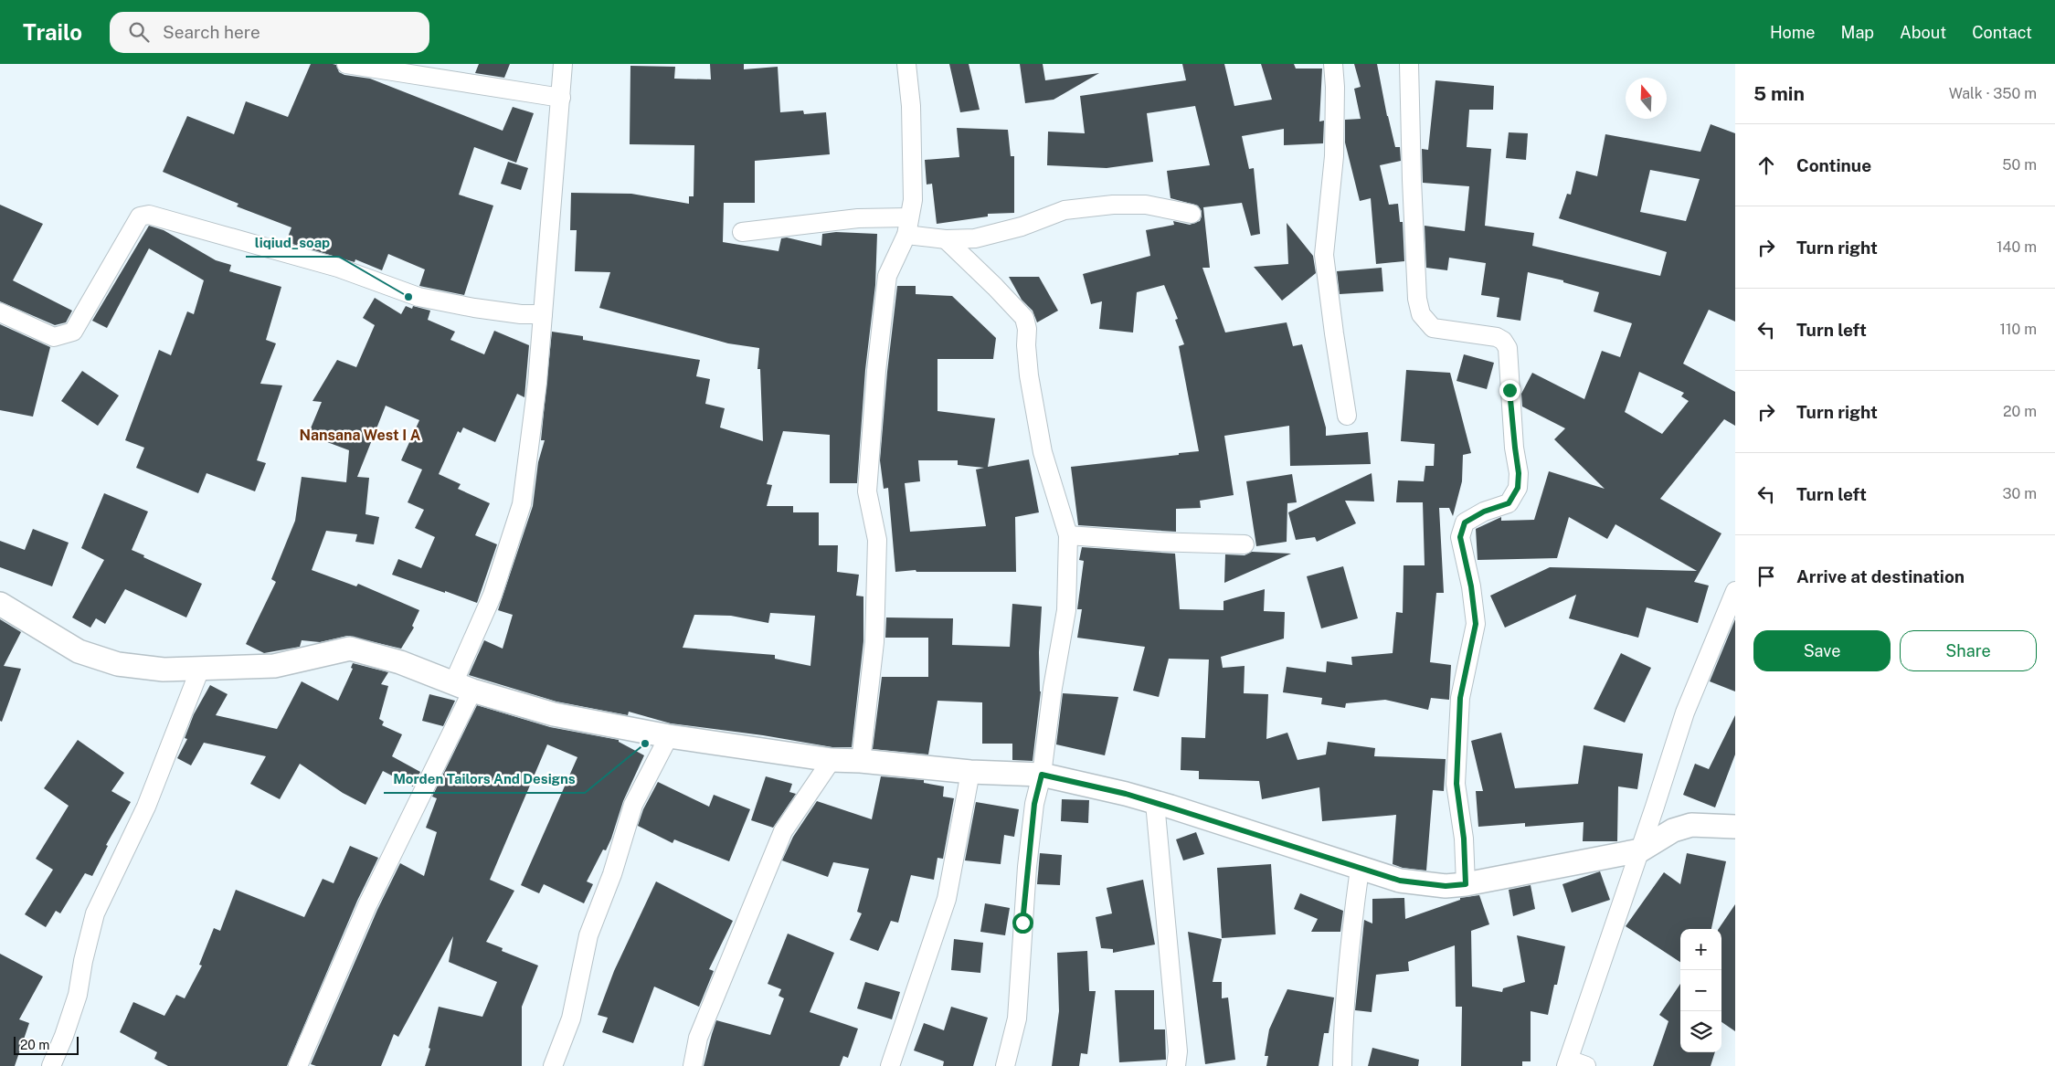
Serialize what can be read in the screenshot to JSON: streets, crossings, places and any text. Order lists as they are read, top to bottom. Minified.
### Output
{"districts":["Nansana West I A"],"places":["liqiud_soap","Morden Tailors And Designs"],"scale_bar":"20 m","north":"top","page":{"header":"Trailo","search":"Search here","nav":["Home","Map","About","Contact"],"heading":["5 min","Walk · 350 m"],"list":[["Continue","50 m"],["Turn right","140 m"],["Turn left","110 m"],["Turn right","20 m"],["Turn left","30 m"],"Arrive at destination"],"buttons":["Save","Share"],"map_buttons":["+","−"],"scale":"20 m"}}
